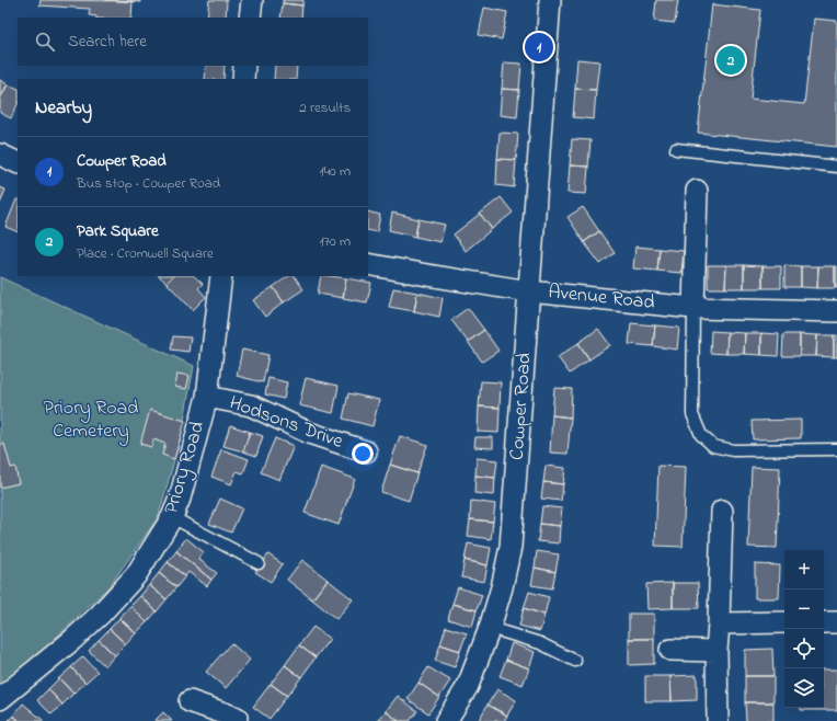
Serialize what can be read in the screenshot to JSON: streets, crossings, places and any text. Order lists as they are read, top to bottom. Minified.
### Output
{"streets":{"street":["Avenue Road","Cowper Road","Hodsons Drive","Priory Road"]},"crossings":[["Avenue Road","Cowper Road"],["Hodsons Drive","Priory Road"]],"parks":["Priory Road Cemetery"],"page":{"search":"Search here","pins":["1","2"],"heading":["Nearby","2 results"],"list":[{"mark":"1","name":"Cowper Road","note":"Bus stop · Cowper Road","value":"140 m"},{"mark":"2","name":"Park Square","note":"Place · Cromwell Square","value":"170 m"}],"map_buttons":["+","−"]}}
